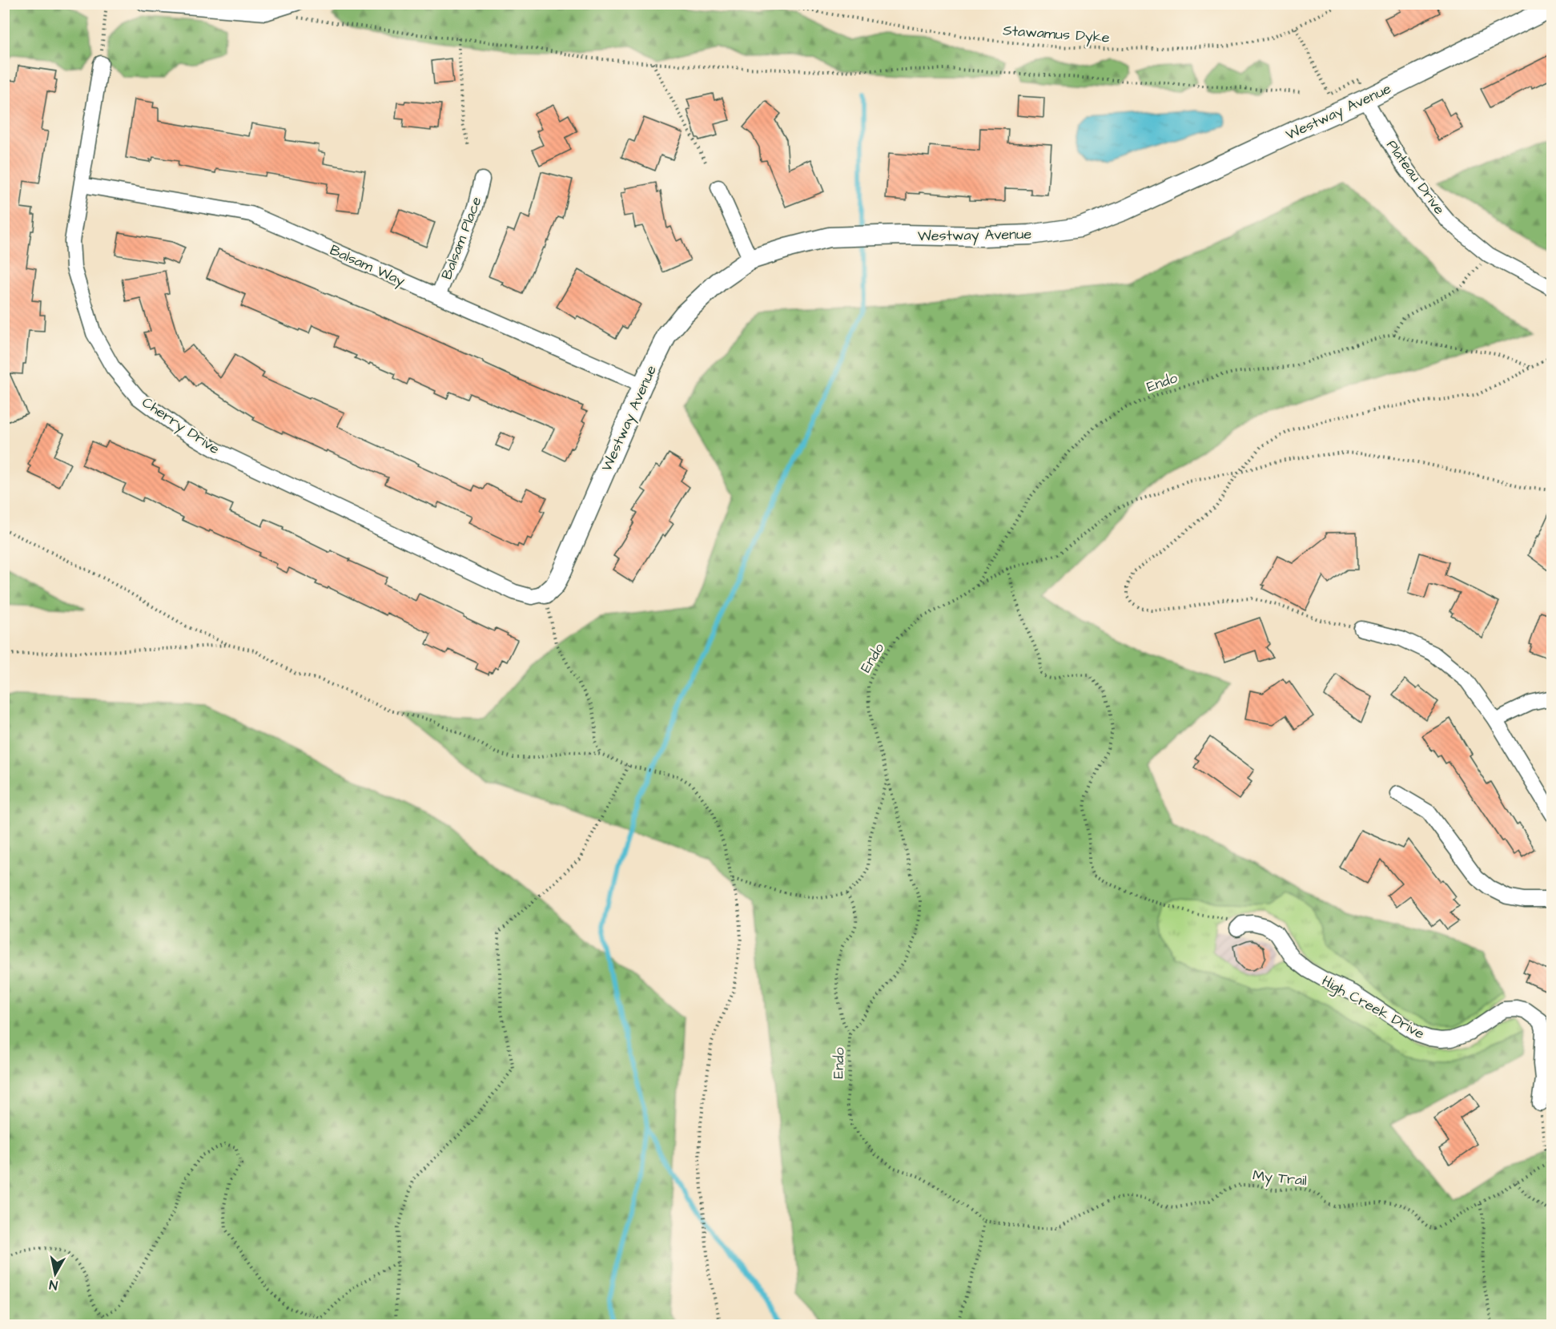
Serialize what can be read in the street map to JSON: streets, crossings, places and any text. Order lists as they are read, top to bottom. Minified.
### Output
{"streets":{"street":["Westway Avenue","Plateau Drive","Balsam Place","Balsam Way","Cherry Drive","High Creek Drive"],"path":["Stawamus Dyke","Endo","My Trail"]},"crossings":[["Westway Avenue","Plateau Drive"],["Westway Avenue","Balsam Way"],["Westway Avenue","Cherry Drive"],["Balsam Place","Balsam Way"],["Balsam Way","Cherry Drive"],["Endo","My Trail"]],"north":"bottom"}
